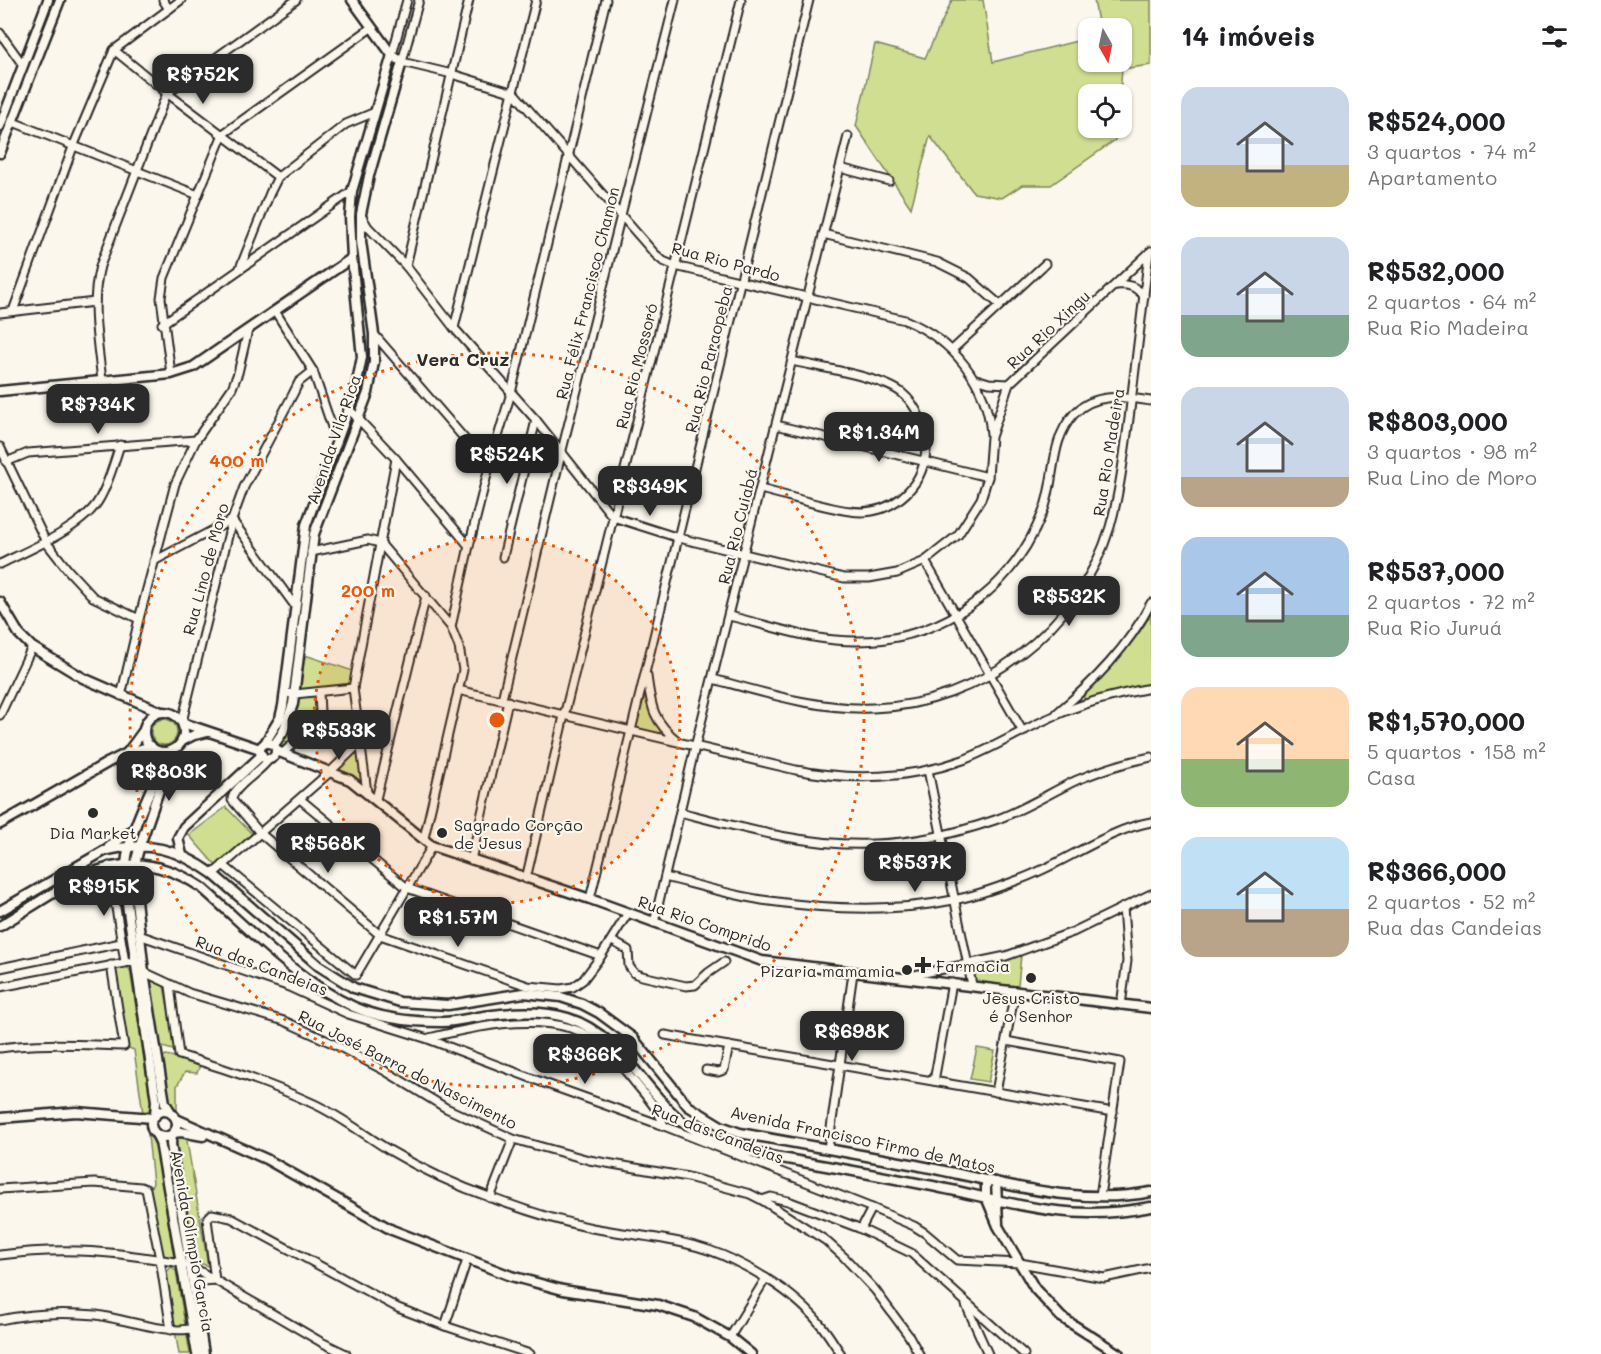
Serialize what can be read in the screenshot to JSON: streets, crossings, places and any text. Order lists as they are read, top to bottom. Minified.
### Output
{"streets":{"street":["Rua Rio Pardo","Rua Félix Francisco Chamon","Rua Rio Xingu","Rua Rio Paraopeba","Rua Rio Mossoró","Avenida Vila Rica","Rua Rio Madeira","Rua Rio Cuiabá","Rua Lino de Moro","Rua Rio Comprido","Rua das Candeias","Rua José Barra do Nascimento","Avenida Francisco Firmo de Matos","Avenida Olímpio Garcia"]},"crossings":[["Rua Rio Pardo","Rua Félix Francisco Chamon"],["Rua Rio Pardo","Rua Rio Xingu"],["Rua Rio Pardo","Rua Rio Paraopeba"],["Rua Rio Pardo","Rua Rio Mossoró"],["Rua Rio Pardo","Rua Rio Cuiabá"],["Rua Félix Francisco Chamon","Rua Rio Comprido"],["Rua Rio Xingu","Rua Rio Paraopeba"],["Rua Rio Xingu","Rua Rio Mossoró"],["Rua Rio Xingu","Rua Rio Madeira"],["Rua Rio Xingu","Rua Rio Cuiabá"],["Rua Rio Paraopeba","Rua Rio Comprido"],["Rua Rio Mossoró","Rua Rio Comprido"],["Avenida Vila Rica","Rua Rio Comprido"],["Avenida Vila Rica","Avenida Francisco Firmo de Matos"],["Rua Rio Madeira","Rua Rio Cuiabá"],["Rua Rio Cuiabá","Rua Rio Comprido"],["Rua Lino de Moro","Rua Rio Comprido"]],"districts":["Vera Cruz"],"places":{"other":["Dia Market","Sagrado Corção de Jesus","Pizaria mamamia","Jesus Cristo é o Senhor"],"health":["Farmacia"]},"north":"bottom","page":{"heading":"14 imóveis","price":["R$752K","R$734K","R$1.34M","R$524K","R$349K","R$532K","R$533K","R$803K","R$568K","R$537K","R$915K","R$1.57M","R$698K","R$366K"],"list":[{"name":"R$524,000","note":"3 quartos · 74 m² · Apartamento"},{"name":"R$532,000","note":"2 quartos · 64 m² · Rua Rio Madeira"},{"name":"R$803,000","note":"3 quartos · 98 m² · Rua Lino de Moro"},{"name":"R$537,000","note":"2 quartos · 72 m² · Rua Rio Juruá"},{"name":"R$1,570,000","note":"5 quartos · 158 m² · Casa"},{"name":"R$366,000","note":"2 quartos · 52 m² · Rua das Candeias"}]},"rings":["400 m","200 m"]}
